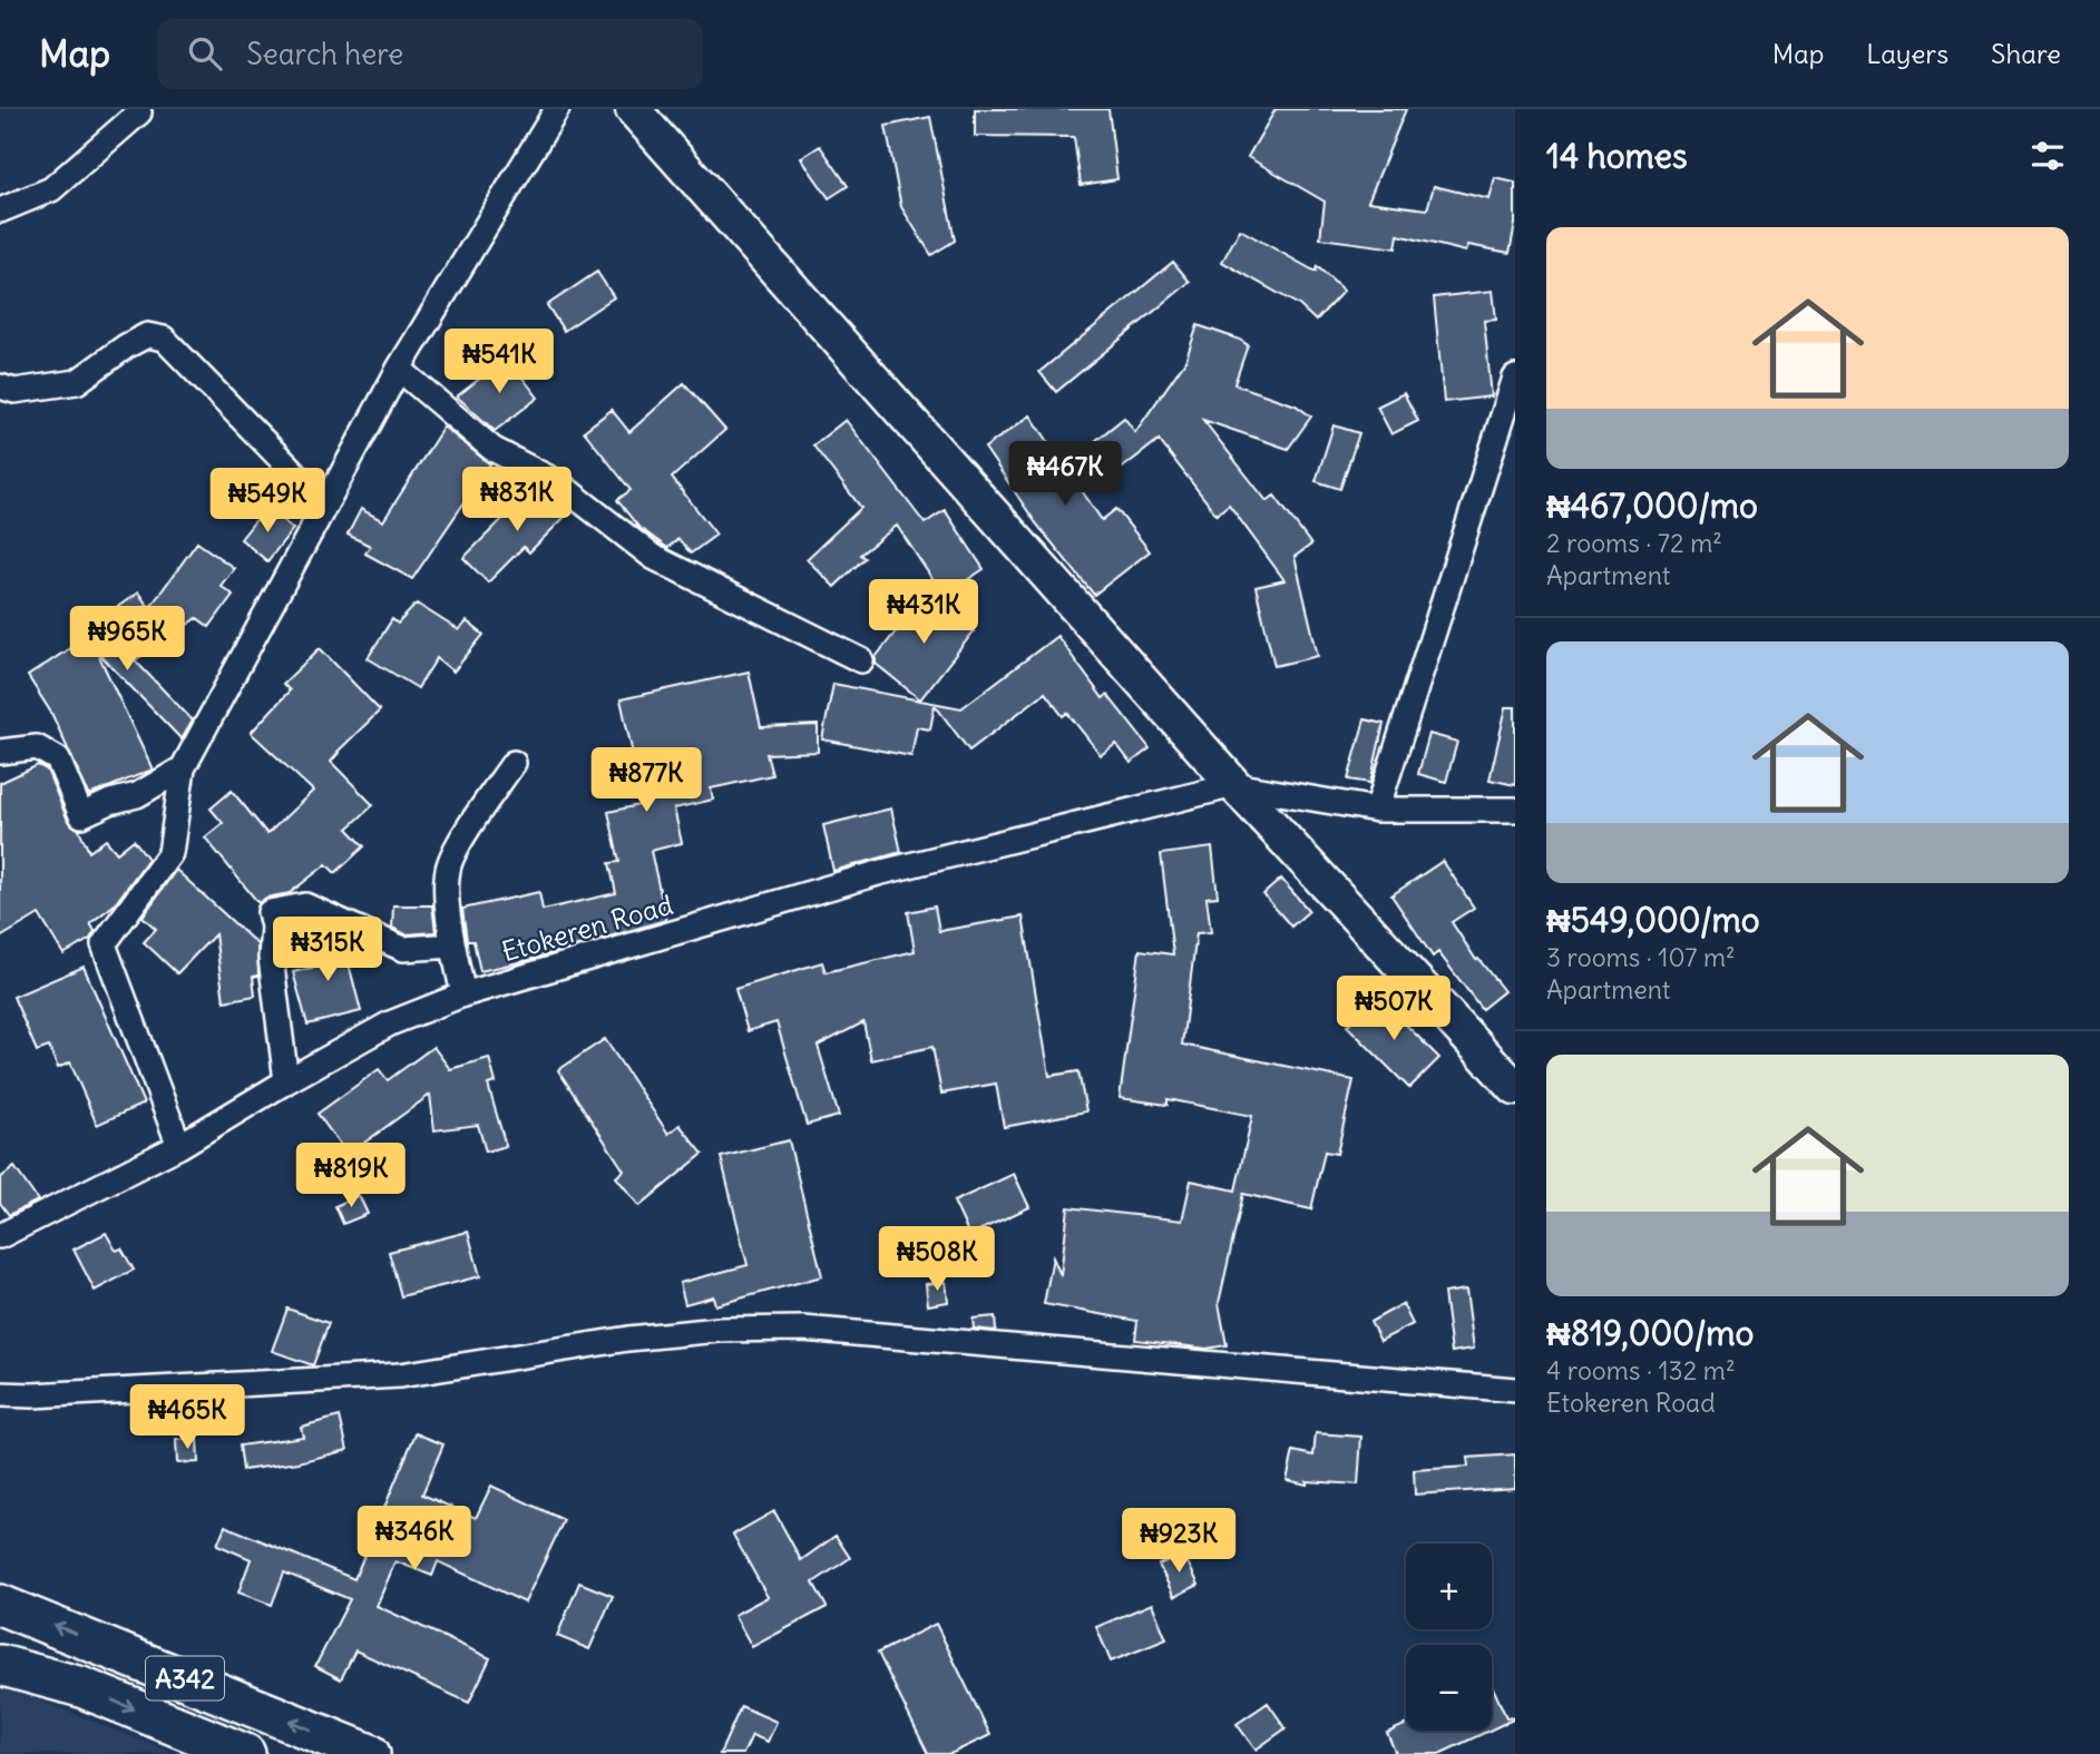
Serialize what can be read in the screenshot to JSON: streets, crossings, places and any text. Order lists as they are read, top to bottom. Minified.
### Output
{"streets":{"highway":["A342"],"street":["Etokeren Road"]},"page":{"header":"Map","search":"Search here","nav":["Map","Layers","Share"],"heading":"14 homes","list":[{"name":"₦467,000/mo","note":"2 rooms · 72 m² · Apartment"},{"name":"₦549,000/mo","note":"3 rooms · 107 m² · Apartment"},{"name":"₦819,000/mo","note":"4 rooms · 132 m² · Etokeren Road"}],"price":["₦541K","₦467K","₦831K","₦549K","₦431K","₦965K","₦877K","₦315K","₦507K","₦819K","₦508K","₦465K","₦346K","₦923K"],"map_buttons":["+","−"]}}
